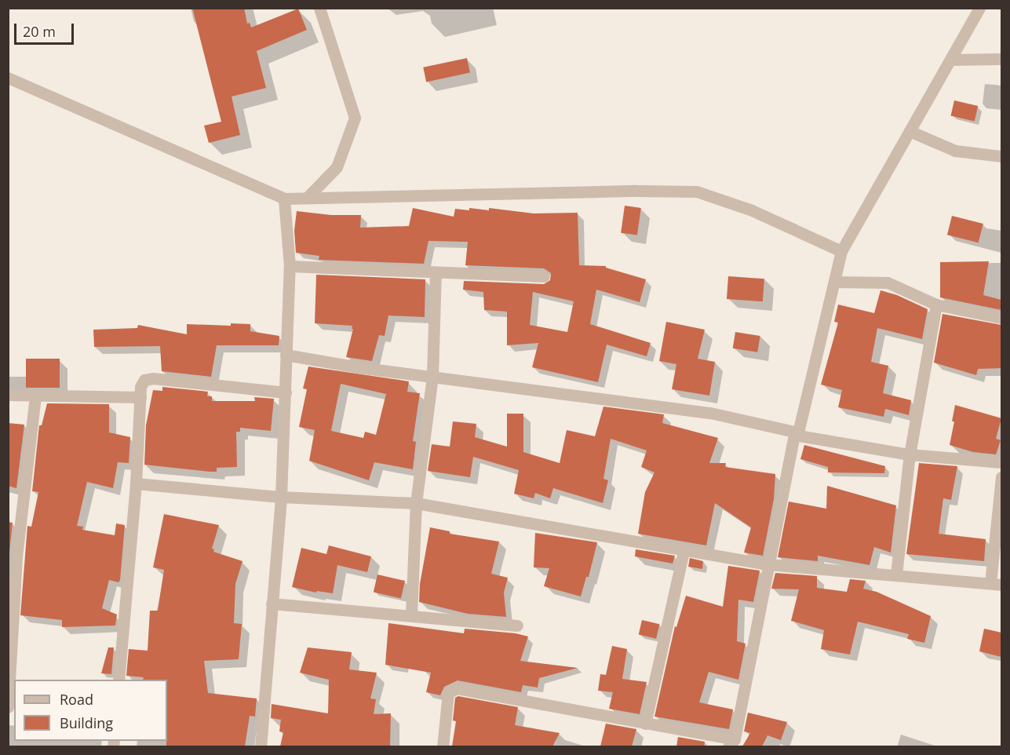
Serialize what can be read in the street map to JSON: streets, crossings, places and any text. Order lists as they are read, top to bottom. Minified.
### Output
{"legend":["Road","Building"],"scale_bar":"20 m"}
